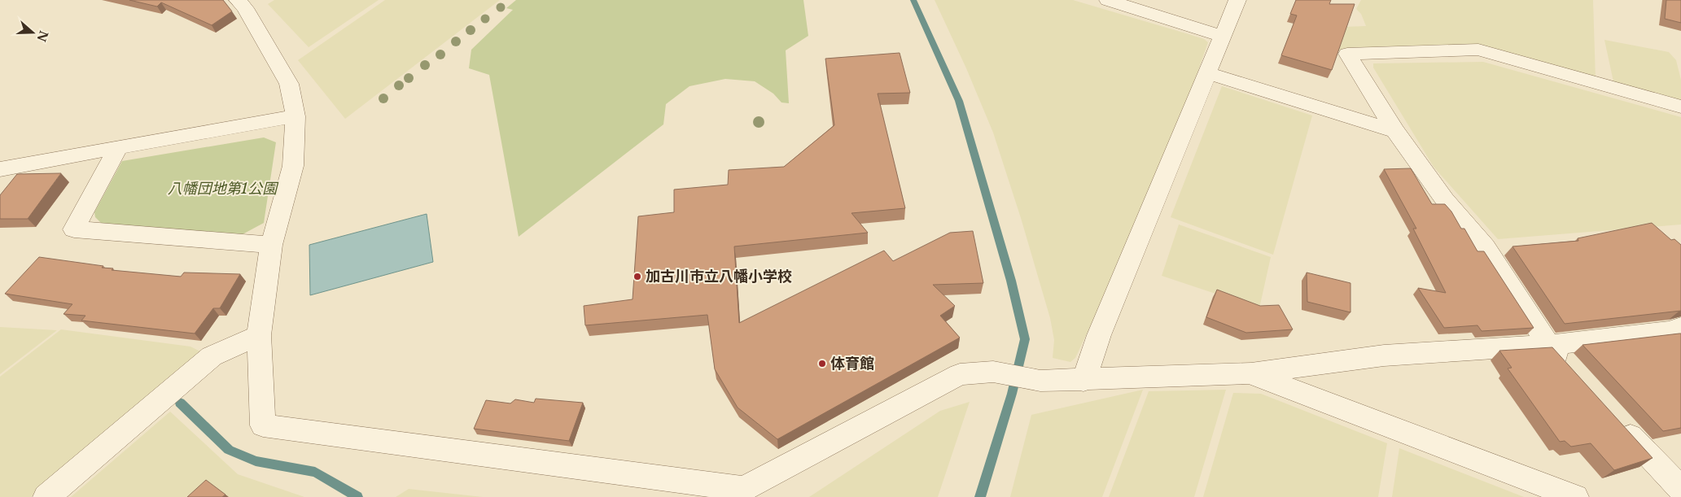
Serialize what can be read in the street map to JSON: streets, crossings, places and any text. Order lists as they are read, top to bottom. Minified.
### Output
{"parks":["八幡団地第1公園"],"places":["加古川市立八幡小学校","体育館"],"north":"right"}
